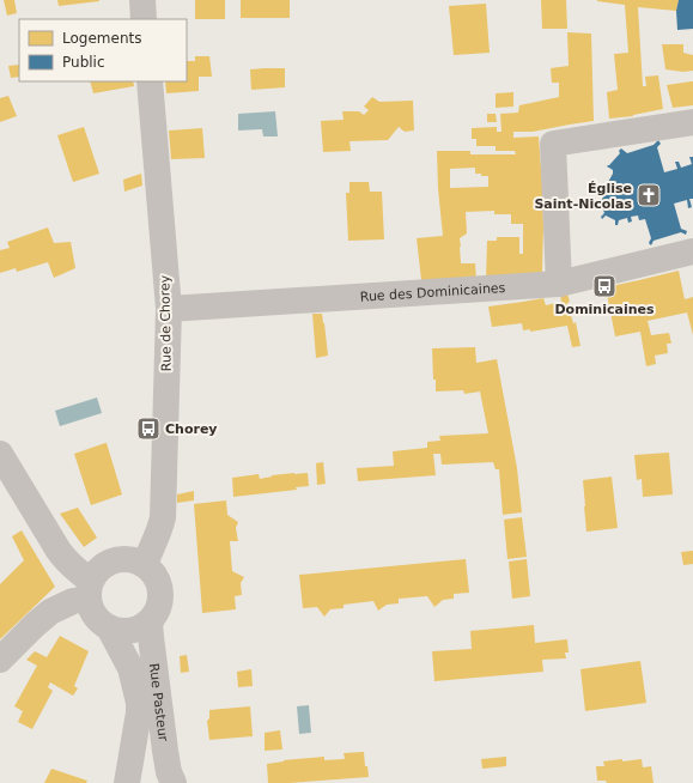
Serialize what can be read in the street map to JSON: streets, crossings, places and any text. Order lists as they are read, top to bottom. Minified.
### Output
{"streets":{"street":["Rue des Dominicaines","Rue de Chorey","Rue Pasteur"]},"crossings":[["Rue des Dominicaines","Rue de Chorey"],["Rue de Chorey","Rue Pasteur"]],"places":{"church":["Église Saint-Nicolas"],"bus stop":["Dominicaines","Chorey"]},"legend":["Logements","Public"]}
